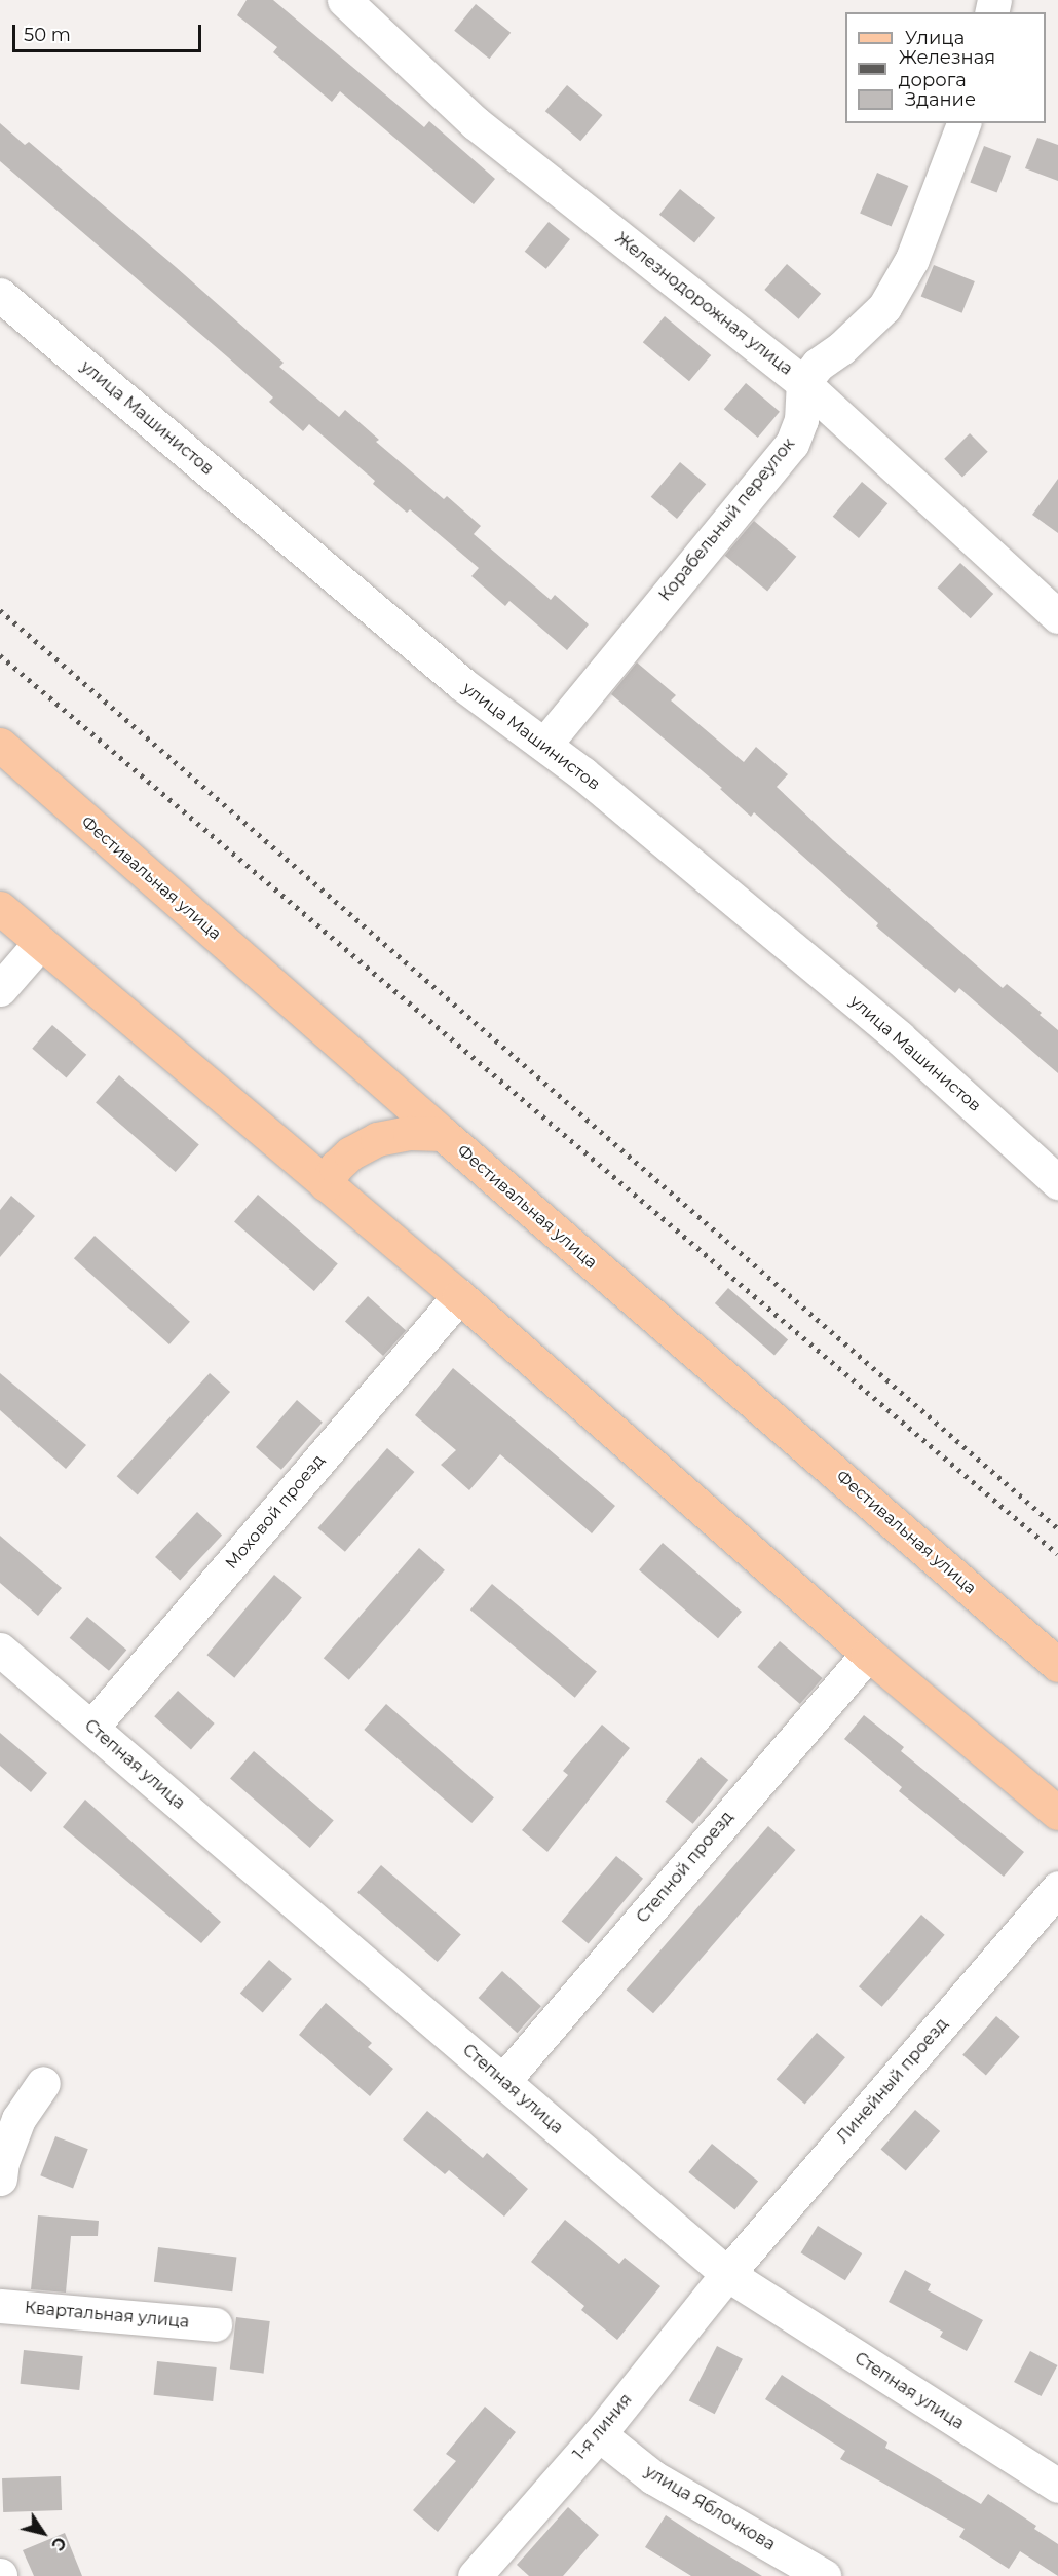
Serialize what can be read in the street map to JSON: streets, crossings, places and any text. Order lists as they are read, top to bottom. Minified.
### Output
{"streets":{"main road":["Фестивальная улица"],"street":["Железнодорожная улица","улица Машинистов","Корабельный переулок","Моховой проезд","Степная улица","Степной проезд","Линейный проезд","Квартальная улица","1-я линия","улица Яблочкова"]},"crossings":[["Железнодорожная улица","Корабельный переулок"],["улица Машинистов","Корабельный переулок"],["Моховой проезд","Степная улица"],["Степная улица","Степной проезд"],["Степная улица","Линейный проезд"],["Степная улица","1-я линия"],["Линейный проезд","1-я линия"],["1-я линия","улица Яблочкова"]],"legend":["Улица","Железная дорога","Здание"],"scale_bar":"50 m","north":"bottom right"}
